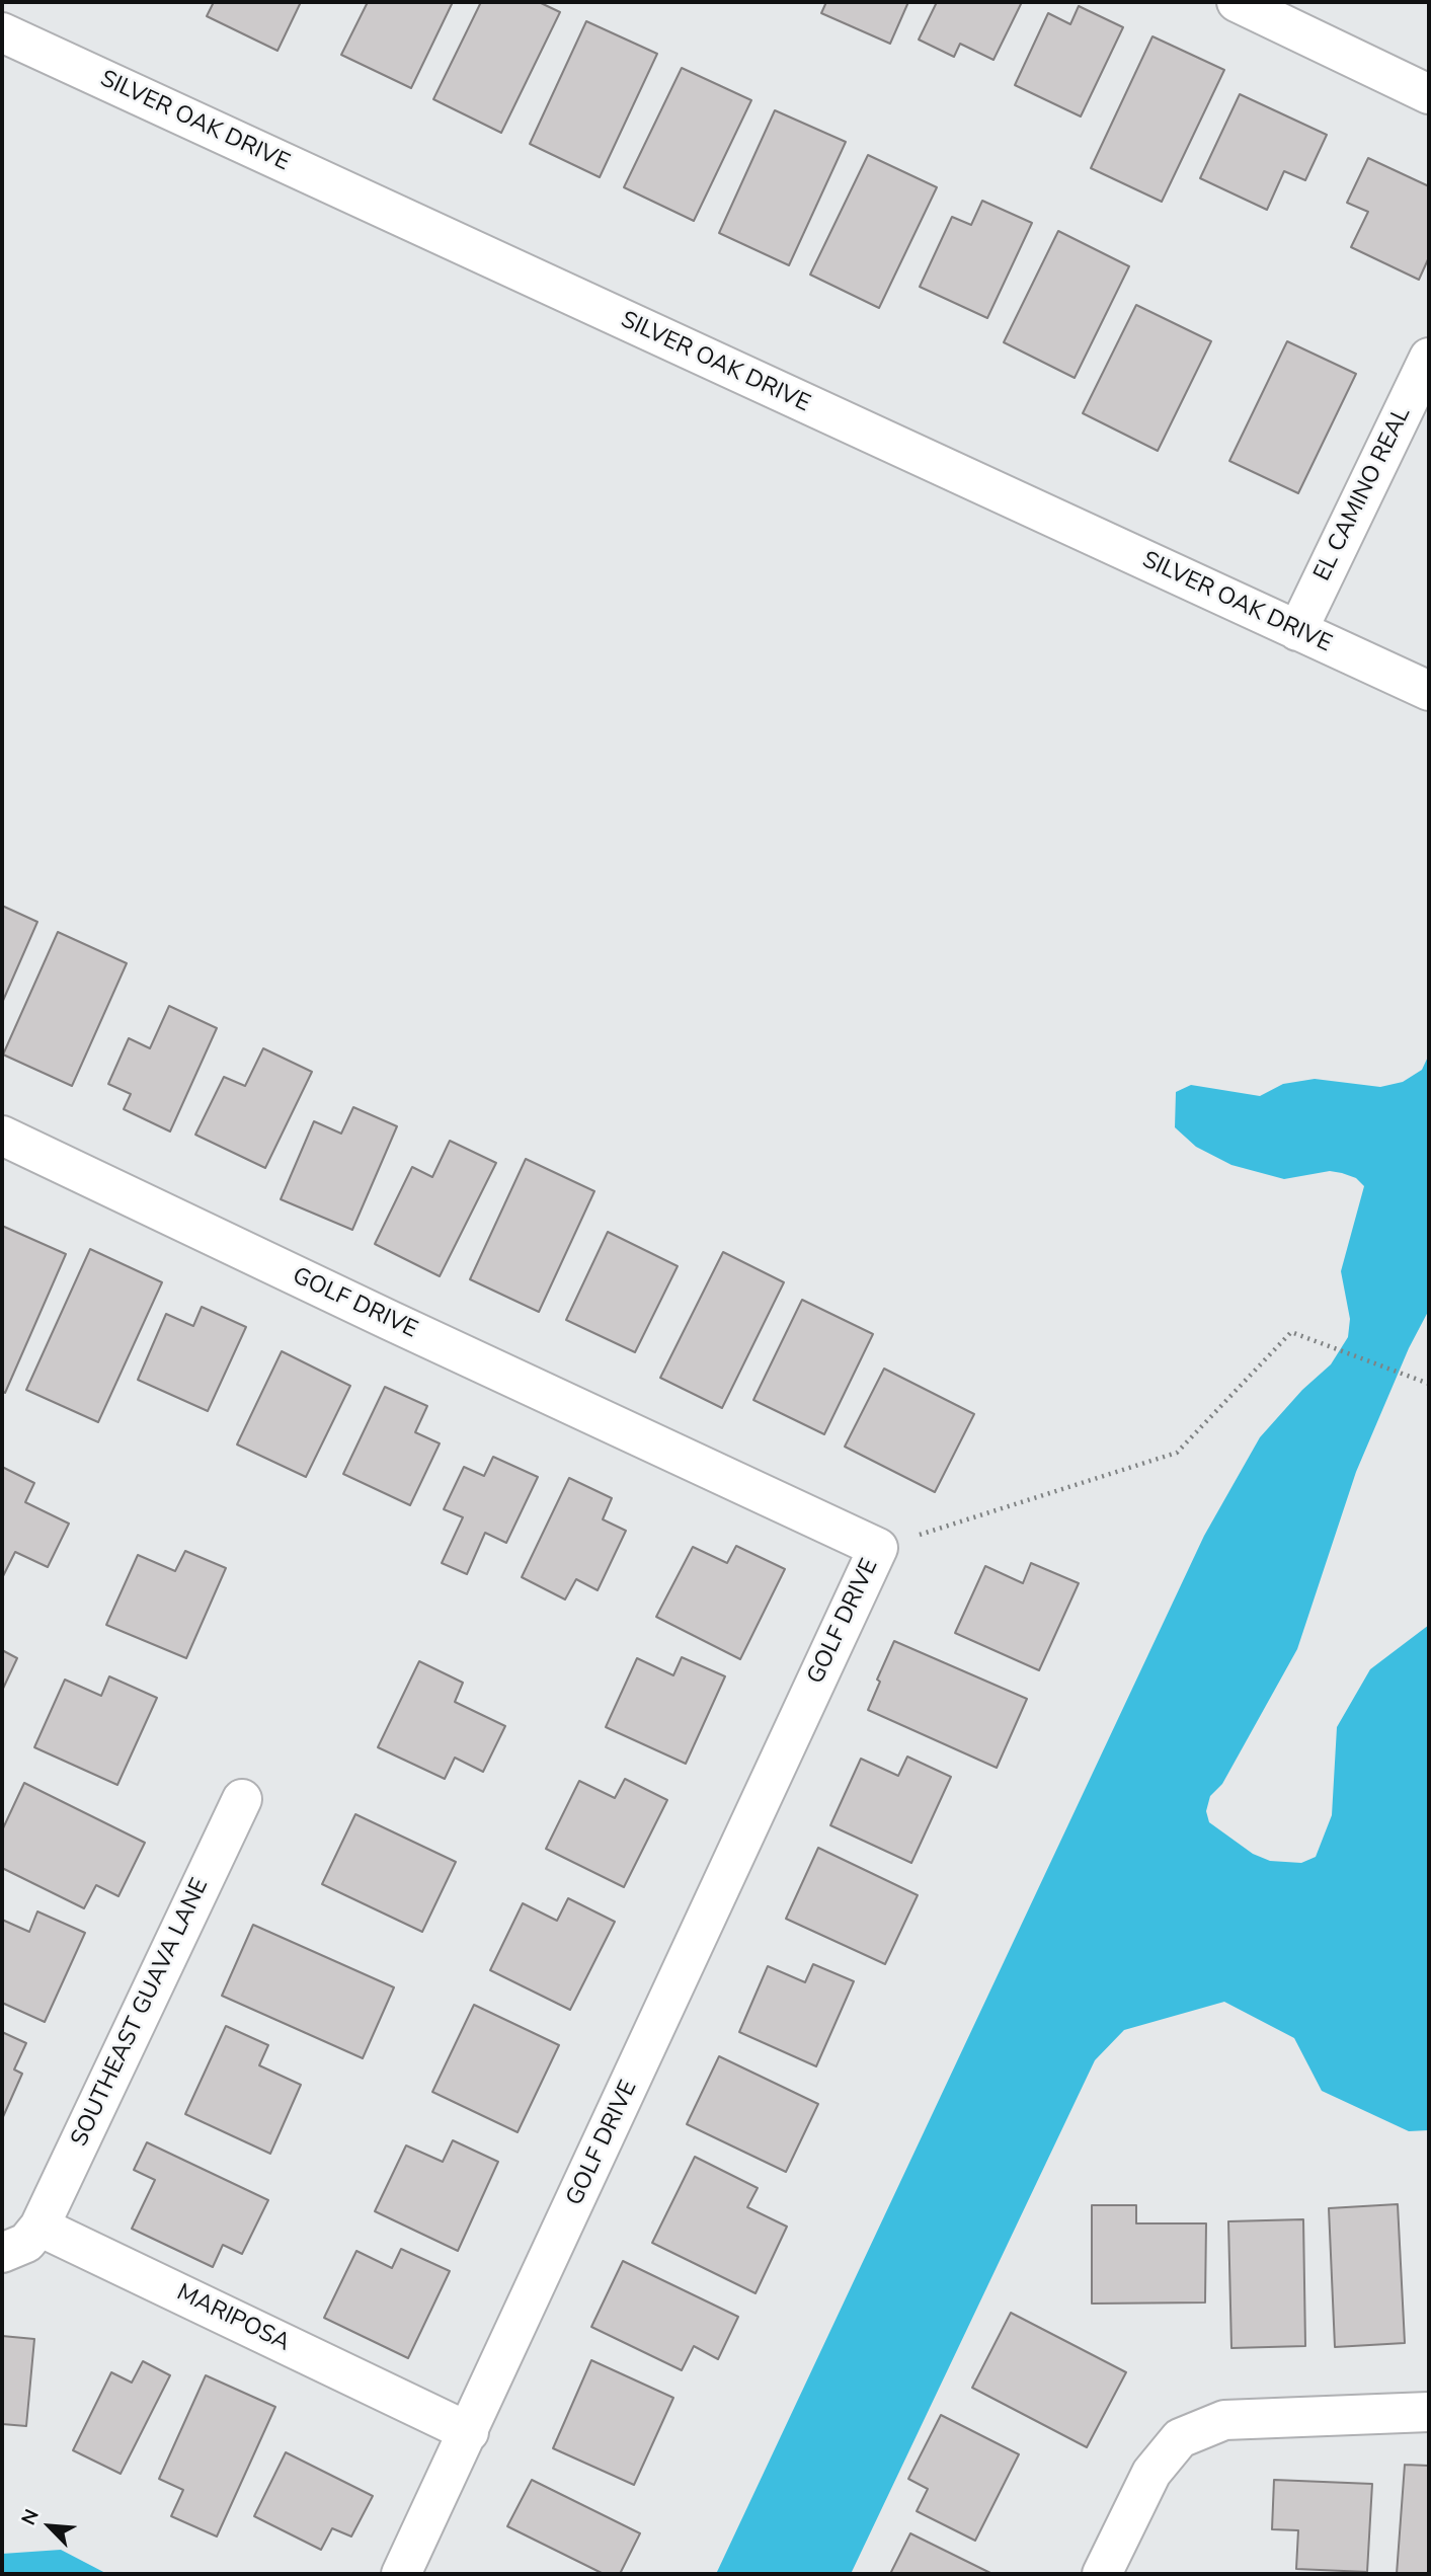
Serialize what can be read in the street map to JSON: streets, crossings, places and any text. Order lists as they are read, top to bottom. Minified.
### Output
{"streets":{"street":["SILVER OAK DRIVE","EL CAMINO REAL","GOLF DRIVE","SOUTHEAST GUAVA LANE","MARIPOSA"]},"crossings":[["SILVER OAK DRIVE","EL CAMINO REAL"],["GOLF DRIVE","MARIPOSA"],["SOUTHEAST GUAVA LANE","MARIPOSA"]],"north":"top left"}
